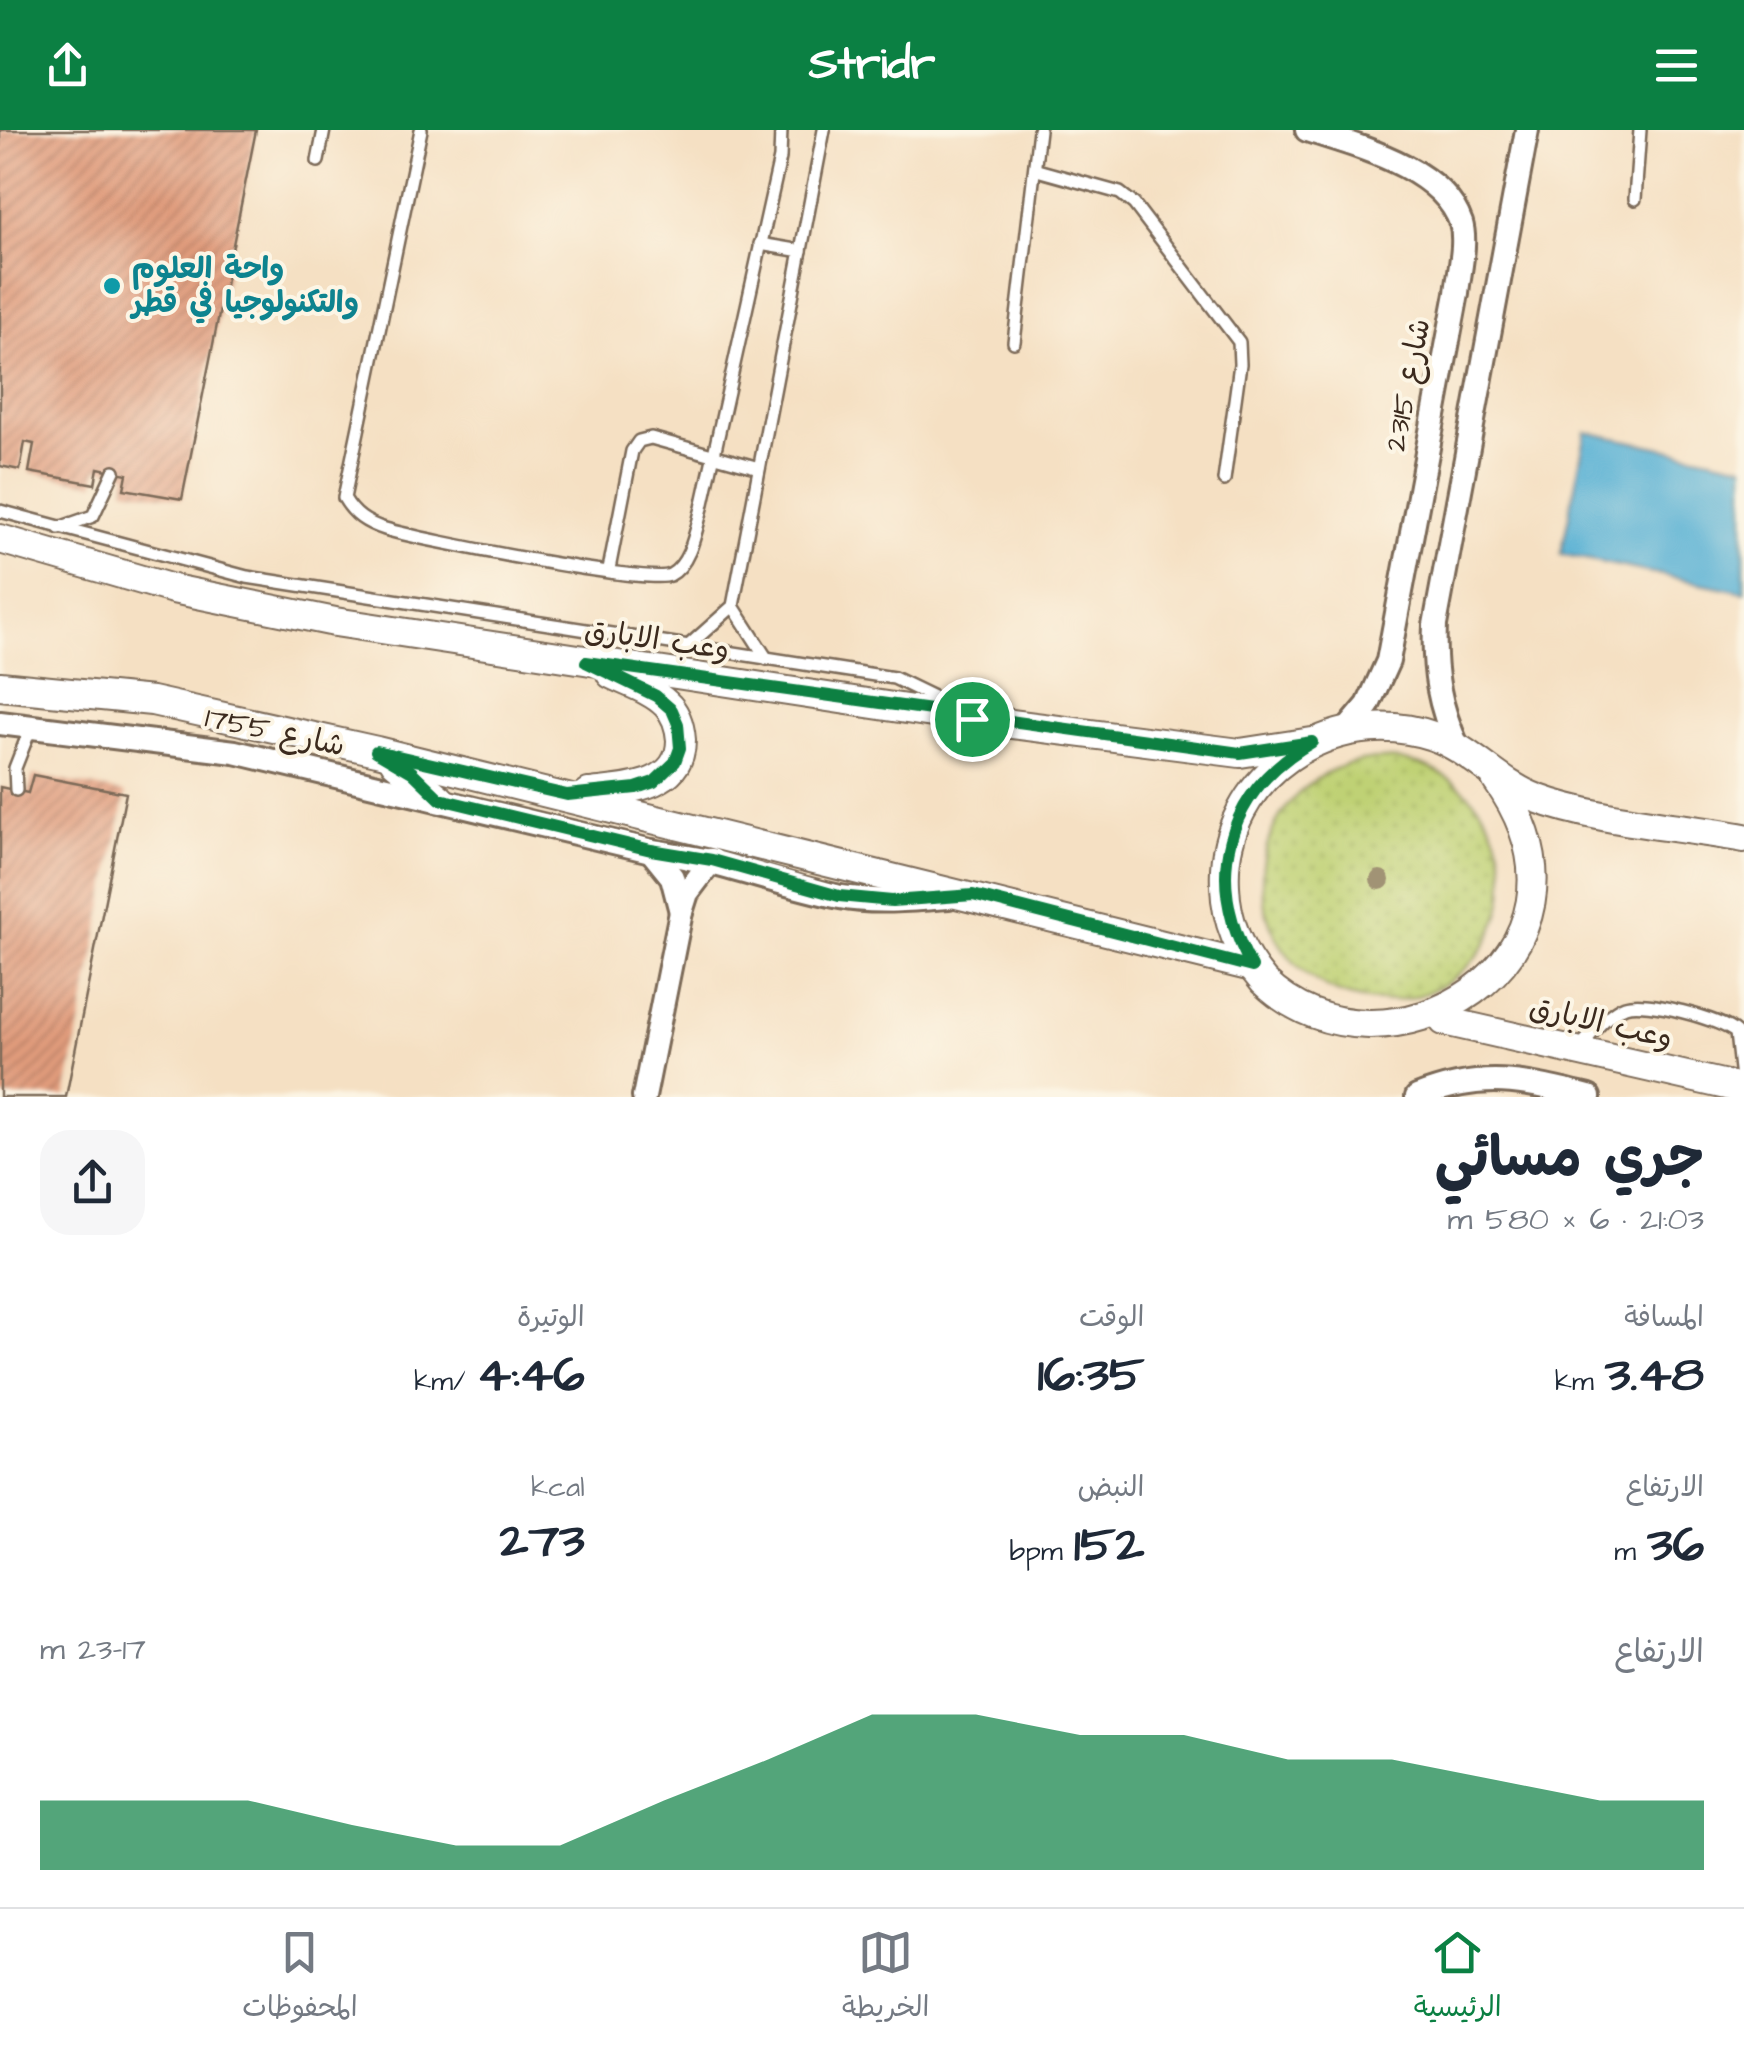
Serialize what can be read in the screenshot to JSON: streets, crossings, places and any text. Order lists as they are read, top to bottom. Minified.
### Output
{"streets":{"street":["شارع 2315","وعب الابارق","شارع 1755"]},"crossings":[["شارع 2315","وعب الابارق"]],"places":["واحة العلوم والتكنولوجيا في قطر"],"page":{"header":"Stridr","heading":["جري مسائي","21:03 · 6 × 580 m"],"stats":[["المسافة","3.48 km"],["الوقت","16:35"],["الوتيرة","4:46 /km"],["الارتفاع","36 m"],["النبض","152 bpm"],["kcal","273"]],"chart":["الارتفاع","17–23 m"],"tabs":["الرئيسية","الخريطة","المحفوظات"]}}
